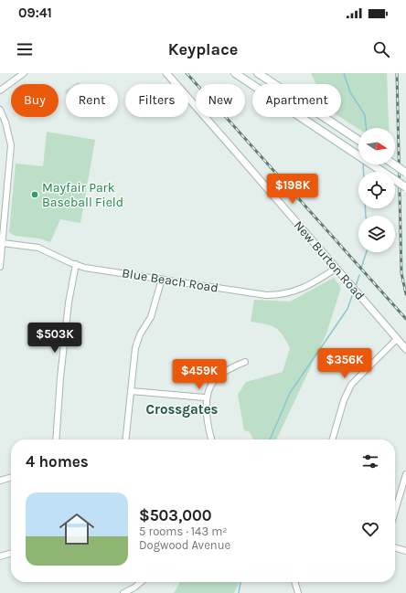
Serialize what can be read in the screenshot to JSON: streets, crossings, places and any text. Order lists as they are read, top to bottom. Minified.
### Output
{"streets":{"street":["New Burton Road","Blue Beach Road"]},"crossings":[["New Burton Road","Blue Beach Road"]],"districts":["Crossgates"],"places":["Mayfair Park Baseball Field"],"north":"right","page":{"status":"09:41","header":"Keyplace","chip":["Buy","Rent","Filters","New","Apartment"],"price":["$198K","$503K","$356K","$459K"],"heading":"4 homes","list":[{"name":"$503,000","note":"5 rooms · 143 m² · Dogwood Avenue"}]}}
